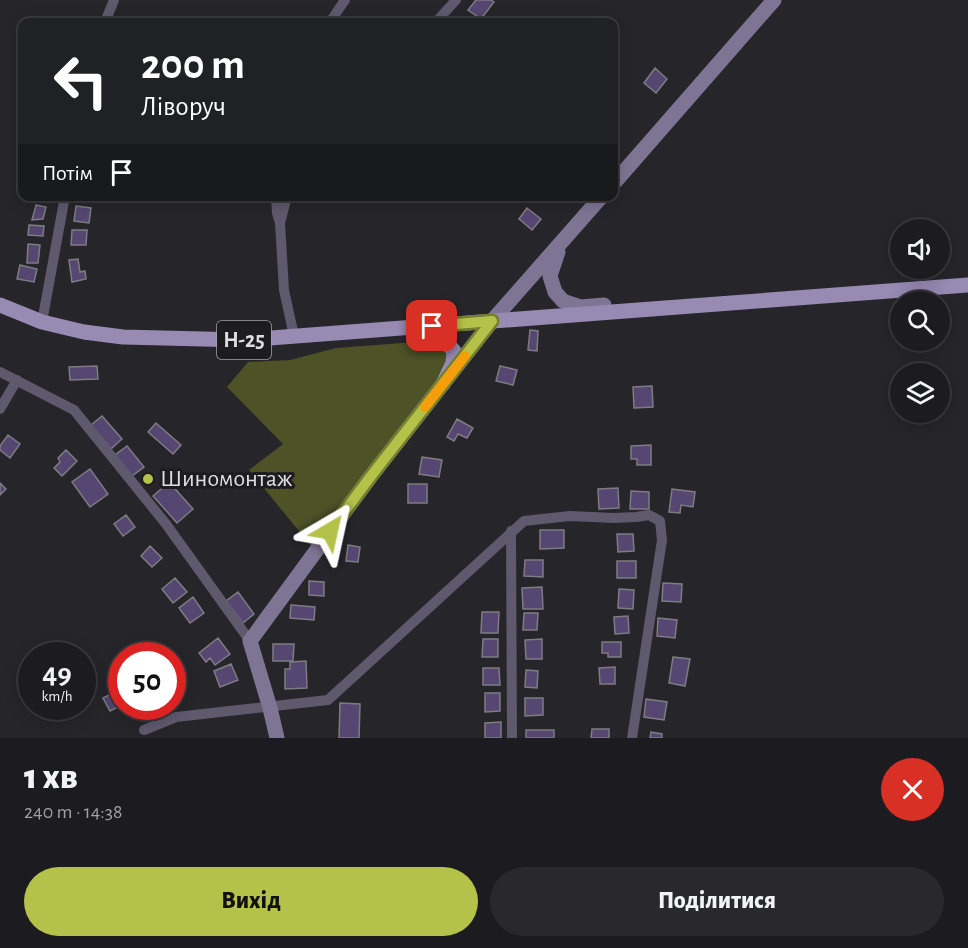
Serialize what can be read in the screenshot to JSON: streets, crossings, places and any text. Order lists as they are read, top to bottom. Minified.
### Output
{"streets":{"main road":["Н-25"]},"places":["Шиномонтаж"],"page":{"turn":["200 m","Ліворуч"],"then":"Потім","speed":"49 km/h","limit":"50","heading":["1 хв","240 m · 14:38"],"buttons":["Вихід","Поділитися"]}}
